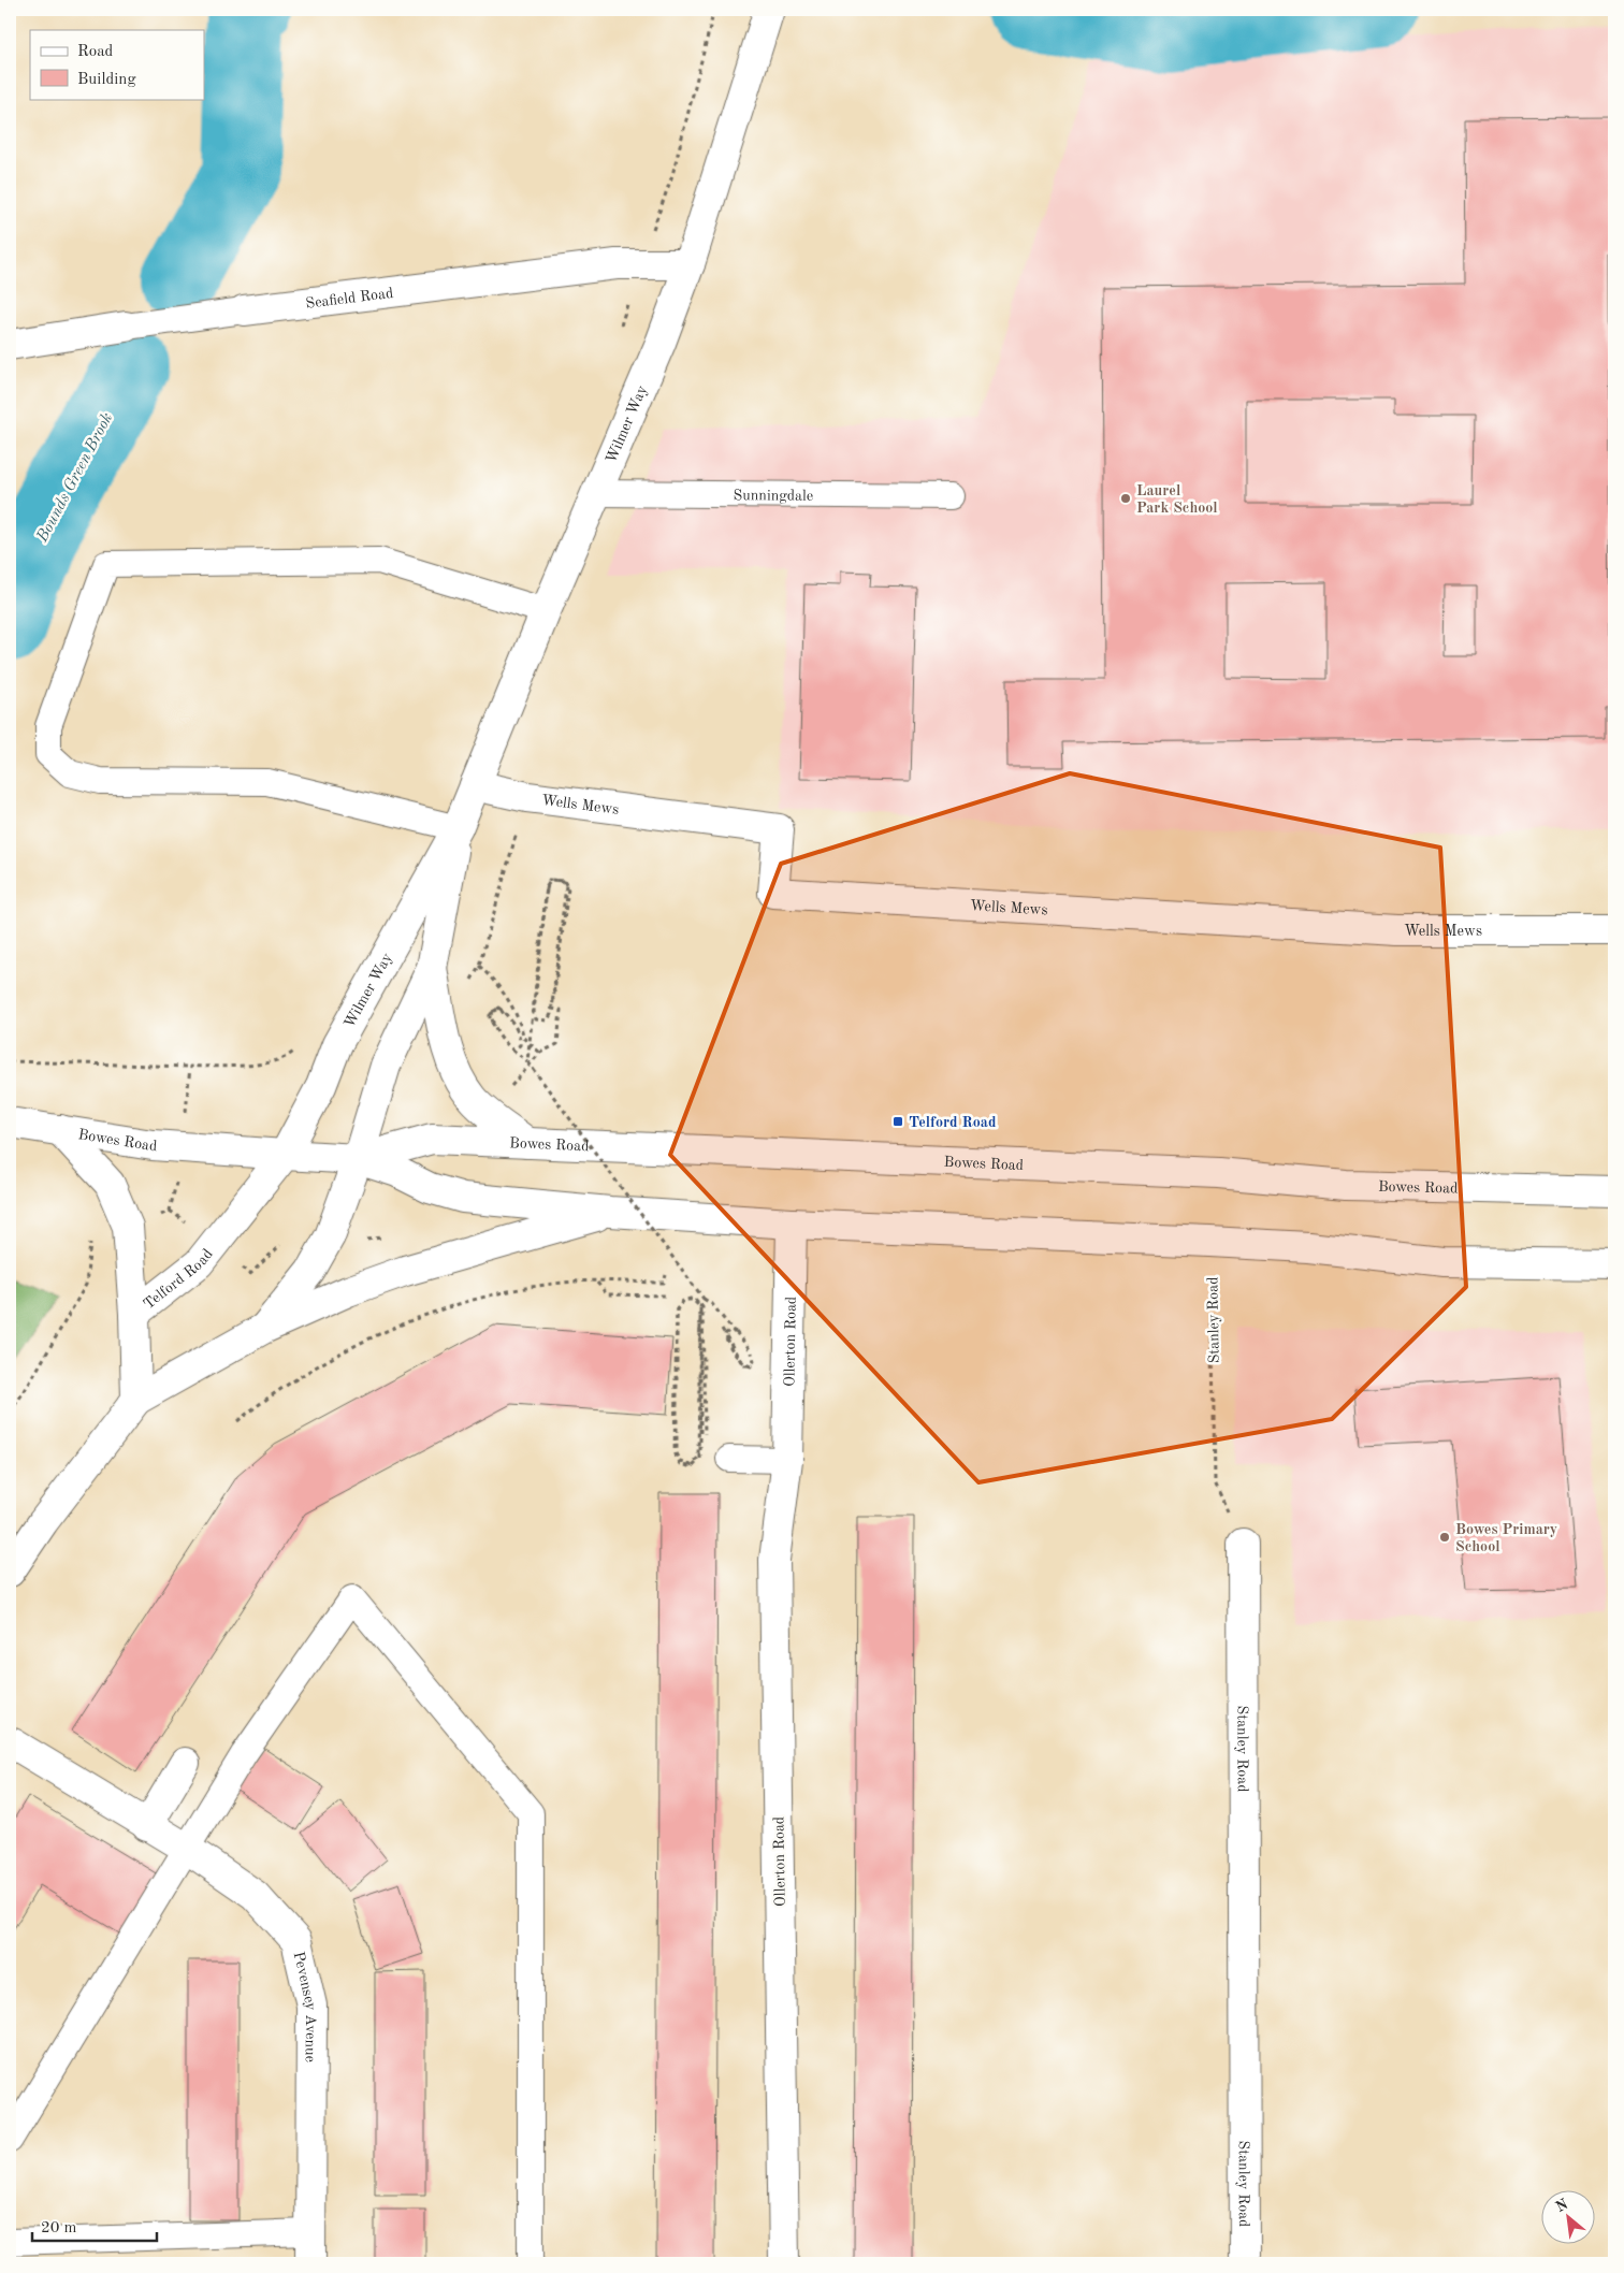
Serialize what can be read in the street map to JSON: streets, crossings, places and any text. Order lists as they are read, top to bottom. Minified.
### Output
{"streets":{"main road":["Seafield Road","Wilmer Way","Wells Mews","Bowes Road","Telford Road","Stanley Road","Ollerton Road","Pevensey Avenue"],"lane":["Sunningdale"]},"crossings":[["Seafield Road","Wilmer Way"],["Wilmer Way","Sunningdale"],["Wilmer Way","Wells Mews"],["Wilmer Way","Bowes Road"],["Wilmer Way","Telford Road"],["Bowes Road","Telford Road"],["Bowes Road","Stanley Road"],["Bowes Road","Ollerton Road"]],"water":["Bounds Green Brook"],"places":{"other":["Laurel Park School","Bowes Primary School"],"transit":["Telford Road"]},"legend":["Road","Building"],"scale_bar":"20 m","north":"top left"}
